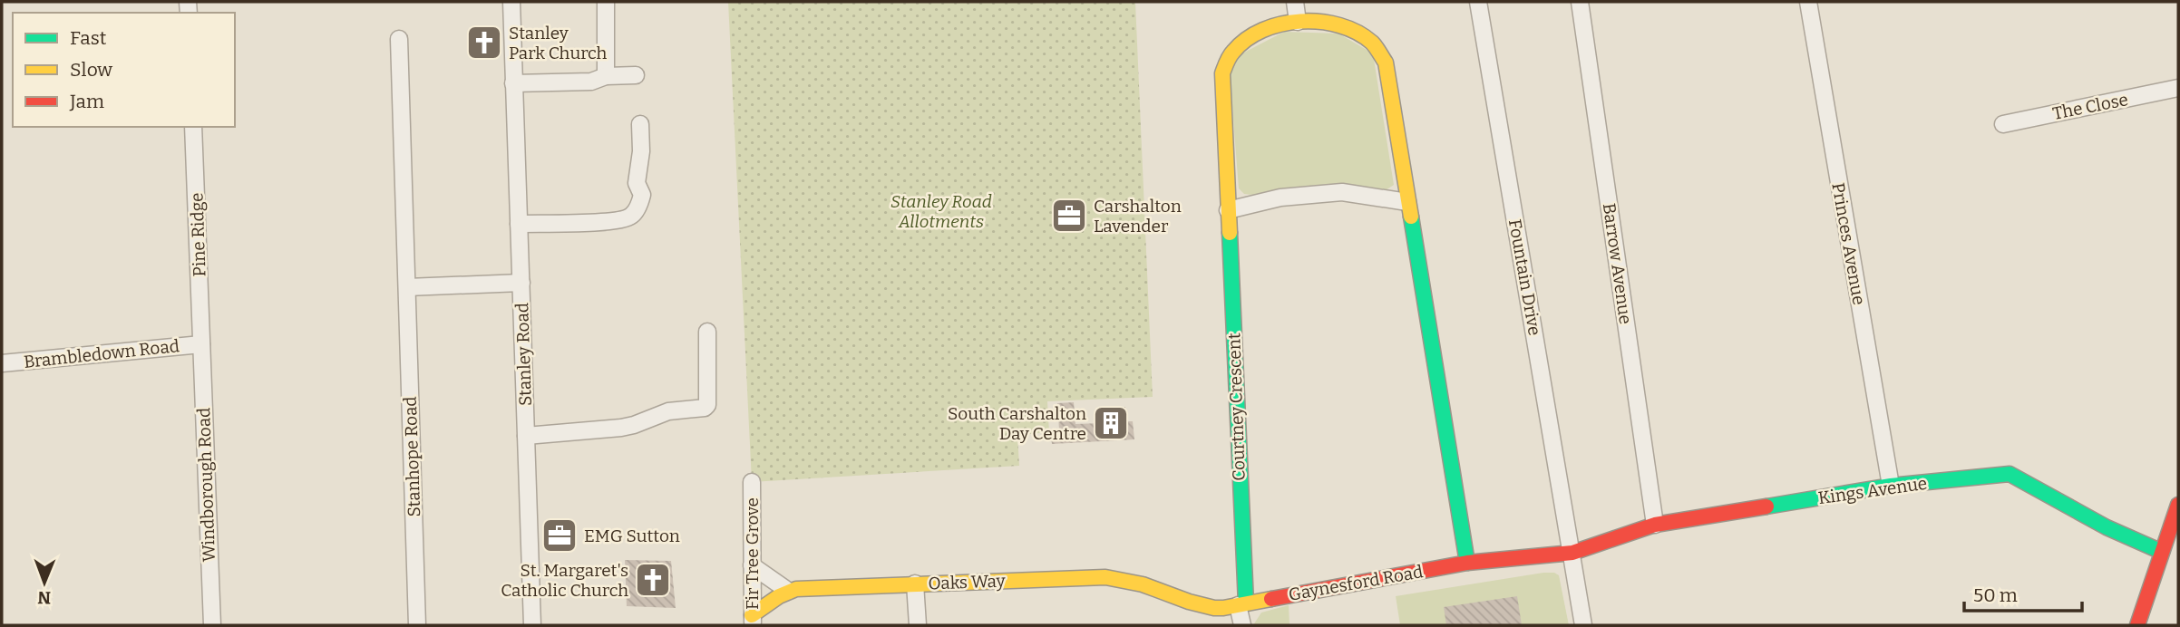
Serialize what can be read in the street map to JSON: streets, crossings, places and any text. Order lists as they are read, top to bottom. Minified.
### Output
{"streets":{"street":["The Close","Pine Ridge","Princes Avenue","Barrow Avenue","Fountain Drive","Brambledown Road","Stanley Road","Courtney Crescent","Stanhope Road","Windborough Road","Kings Avenue","Fir Tree Grove","Oaks Way","Gaynesford Road"]},"crossings":[["Pine Ridge","Brambledown Road"],["Pine Ridge","Windborough Road"],["Princes Avenue","Kings Avenue"],["Barrow Avenue","Kings Avenue"],["Fountain Drive","Kings Avenue"],["Fountain Drive","Gaynesford Road"],["Brambledown Road","Windborough Road"],["Courtney Crescent","Gaynesford Road"],["Kings Avenue","Gaynesford Road"],["Fir Tree Grove","Oaks Way"],["Oaks Way","Gaynesford Road"]],"parks":["Stanley Road Allotments"],"places":{"church":["Stanley Park Church","St. Margaret's Catholic Church"],"office":["Carshalton Lavender","EMG Sutton"],"building":["South Carshalton Day Centre"]},"legend":["Fast","Slow","Jam"],"scale_bar":"50 m","north":"bottom"}
